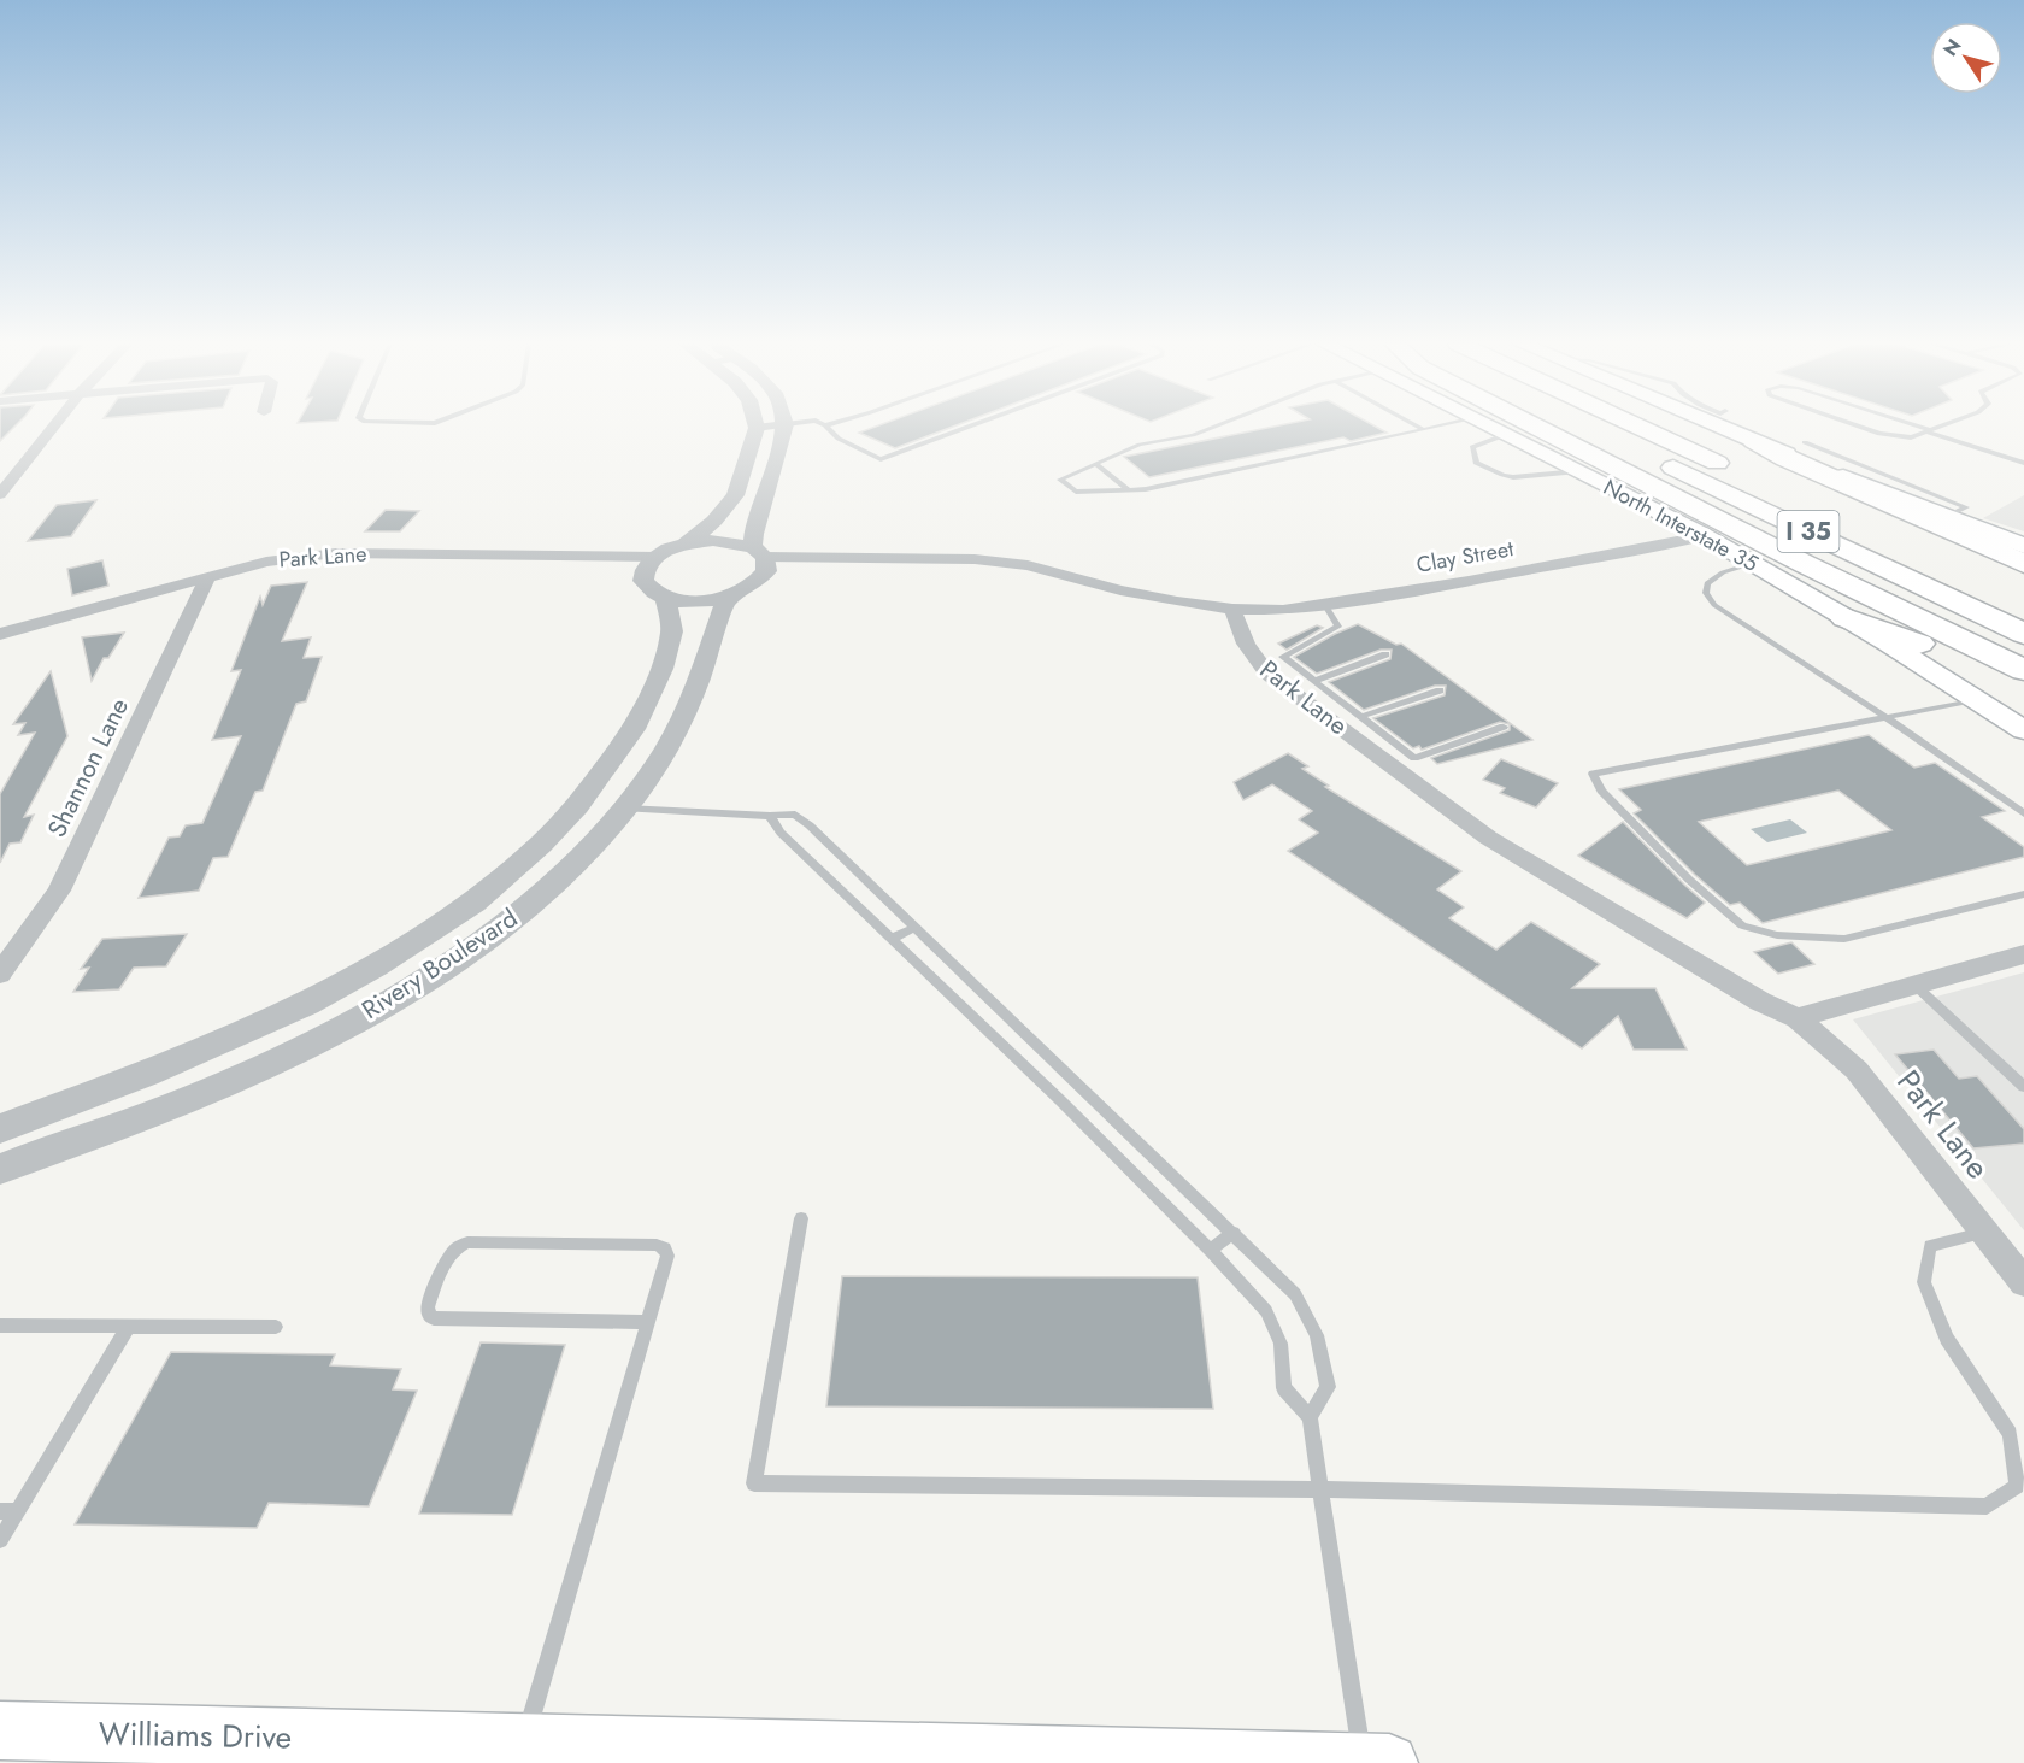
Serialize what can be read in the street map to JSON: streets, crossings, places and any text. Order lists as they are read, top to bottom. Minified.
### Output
{"streets":{"highway":["I 35"],"main road":["North Interstate 35","Williams Drive"],"street":["Park Lane","Clay Street","Shannon Lane","Rivery Boulevard"]},"crossings":[["North Interstate 35","Clay Street"],["Park Lane","Clay Street"],["Park Lane","Shannon Lane"]],"north":"top left"}
